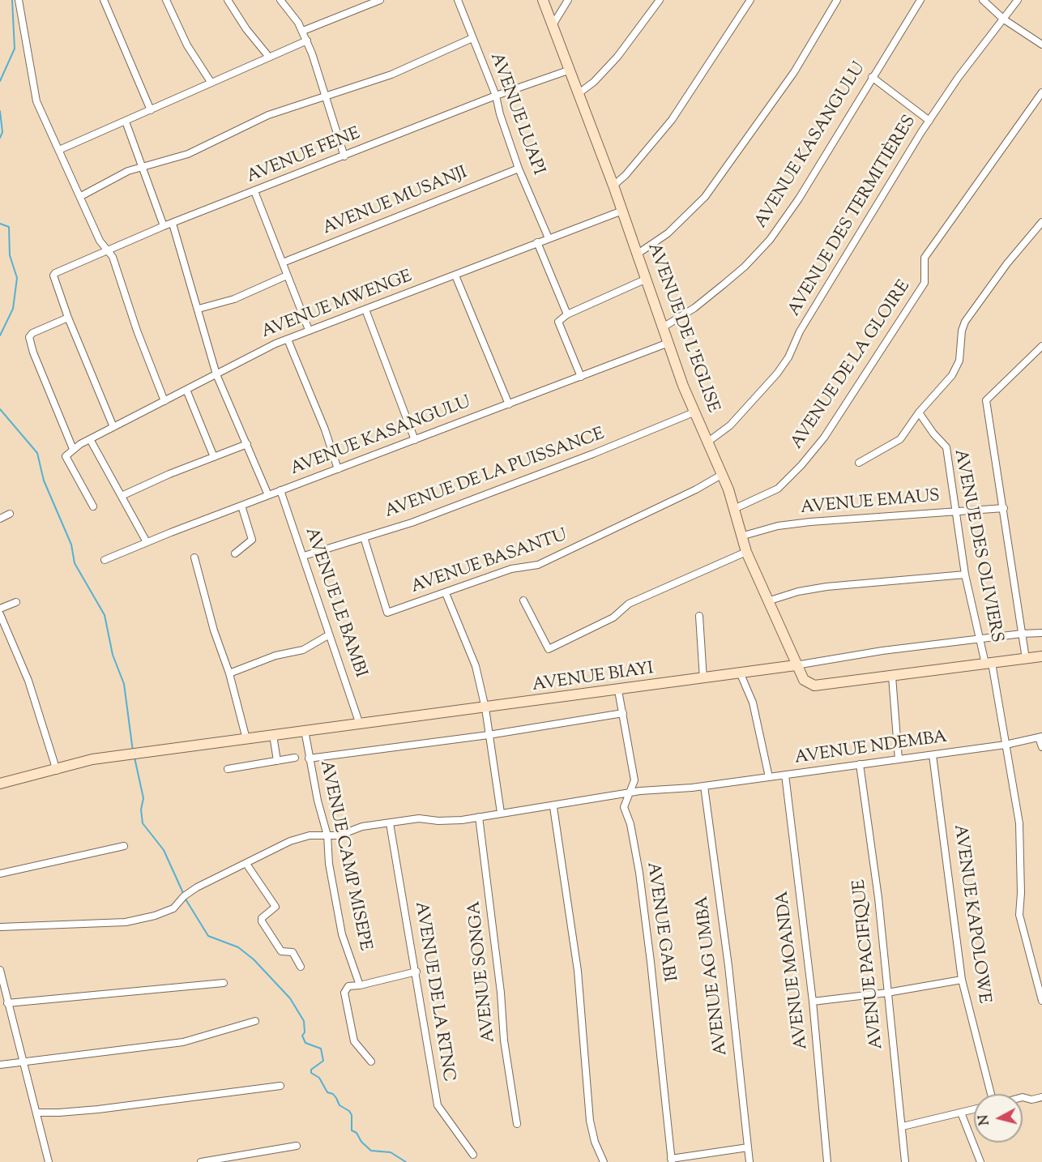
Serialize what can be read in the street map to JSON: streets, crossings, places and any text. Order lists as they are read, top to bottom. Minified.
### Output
{"streets":{"street":["AVENUE LUAPI","AVENUE KASANGULU","AVENUE FENE","AVENUE MUSANJI","AVENUE DES TERMITIÈRES","AVENUE MWENGE","AVENUE DE L'EGLISE","AVENUE DE LA GLOIRE","AVENUE DE LA PUISSANCE","AVENUE EMAUS","AVENUE DES OLIVIERS","AVENUE BASANTU","AVENUE LE BAMBI","AVENUE BIAYI","AVENUE NDEMBA","AVENUE CAMP MISEPE","AVENUE KAPOLOWE","AVENUE GABI","AVENUE PACIFIQUE","AVENUE MOANDA","AVENUE SONGA","AVENUE AG UMBA","AVENUE DE LA RTNC"]},"crossings":[["AVENUE LUAPI","AVENUE FENE"],["AVENUE LUAPI","AVENUE MUSANJI"],["AVENUE LUAPI","AVENUE MWENGE"],["AVENUE KASANGULU","AVENUE DE L'EGLISE"],["AVENUE KASANGULU","AVENUE LE BAMBI"],["AVENUE FENE","AVENUE DE L'EGLISE"],["AVENUE DES TERMITIÈRES","AVENUE DE L'EGLISE"],["AVENUE MWENGE","AVENUE DE L'EGLISE"],["AVENUE DE L'EGLISE","AVENUE DE LA GLOIRE"],["AVENUE DE L'EGLISE","AVENUE DE LA PUISSANCE"],["AVENUE DE L'EGLISE","AVENUE EMAUS"],["AVENUE DE L'EGLISE","AVENUE BASANTU"],["AVENUE DE L'EGLISE","AVENUE BIAYI"],["AVENUE DE LA PUISSANCE","AVENUE BASANTU"],["AVENUE DE LA PUISSANCE","AVENUE LE BAMBI"],["AVENUE EMAUS","AVENUE DES OLIVIERS"],["AVENUE DES OLIVIERS","AVENUE NDEMBA"],["AVENUE LE BAMBI","AVENUE BIAYI"],["AVENUE BIAYI","AVENUE CAMP MISEPE"],["AVENUE BIAYI","AVENUE GABI"],["AVENUE NDEMBA","AVENUE CAMP MISEPE"],["AVENUE NDEMBA","AVENUE KAPOLOWE"],["AVENUE NDEMBA","AVENUE GABI"],["AVENUE NDEMBA","AVENUE PACIFIQUE"],["AVENUE NDEMBA","AVENUE MOANDA"],["AVENUE NDEMBA","AVENUE SONGA"],["AVENUE NDEMBA","AVENUE AG UMBA"],["AVENUE NDEMBA","AVENUE DE LA RTNC"]],"north":"left"}
